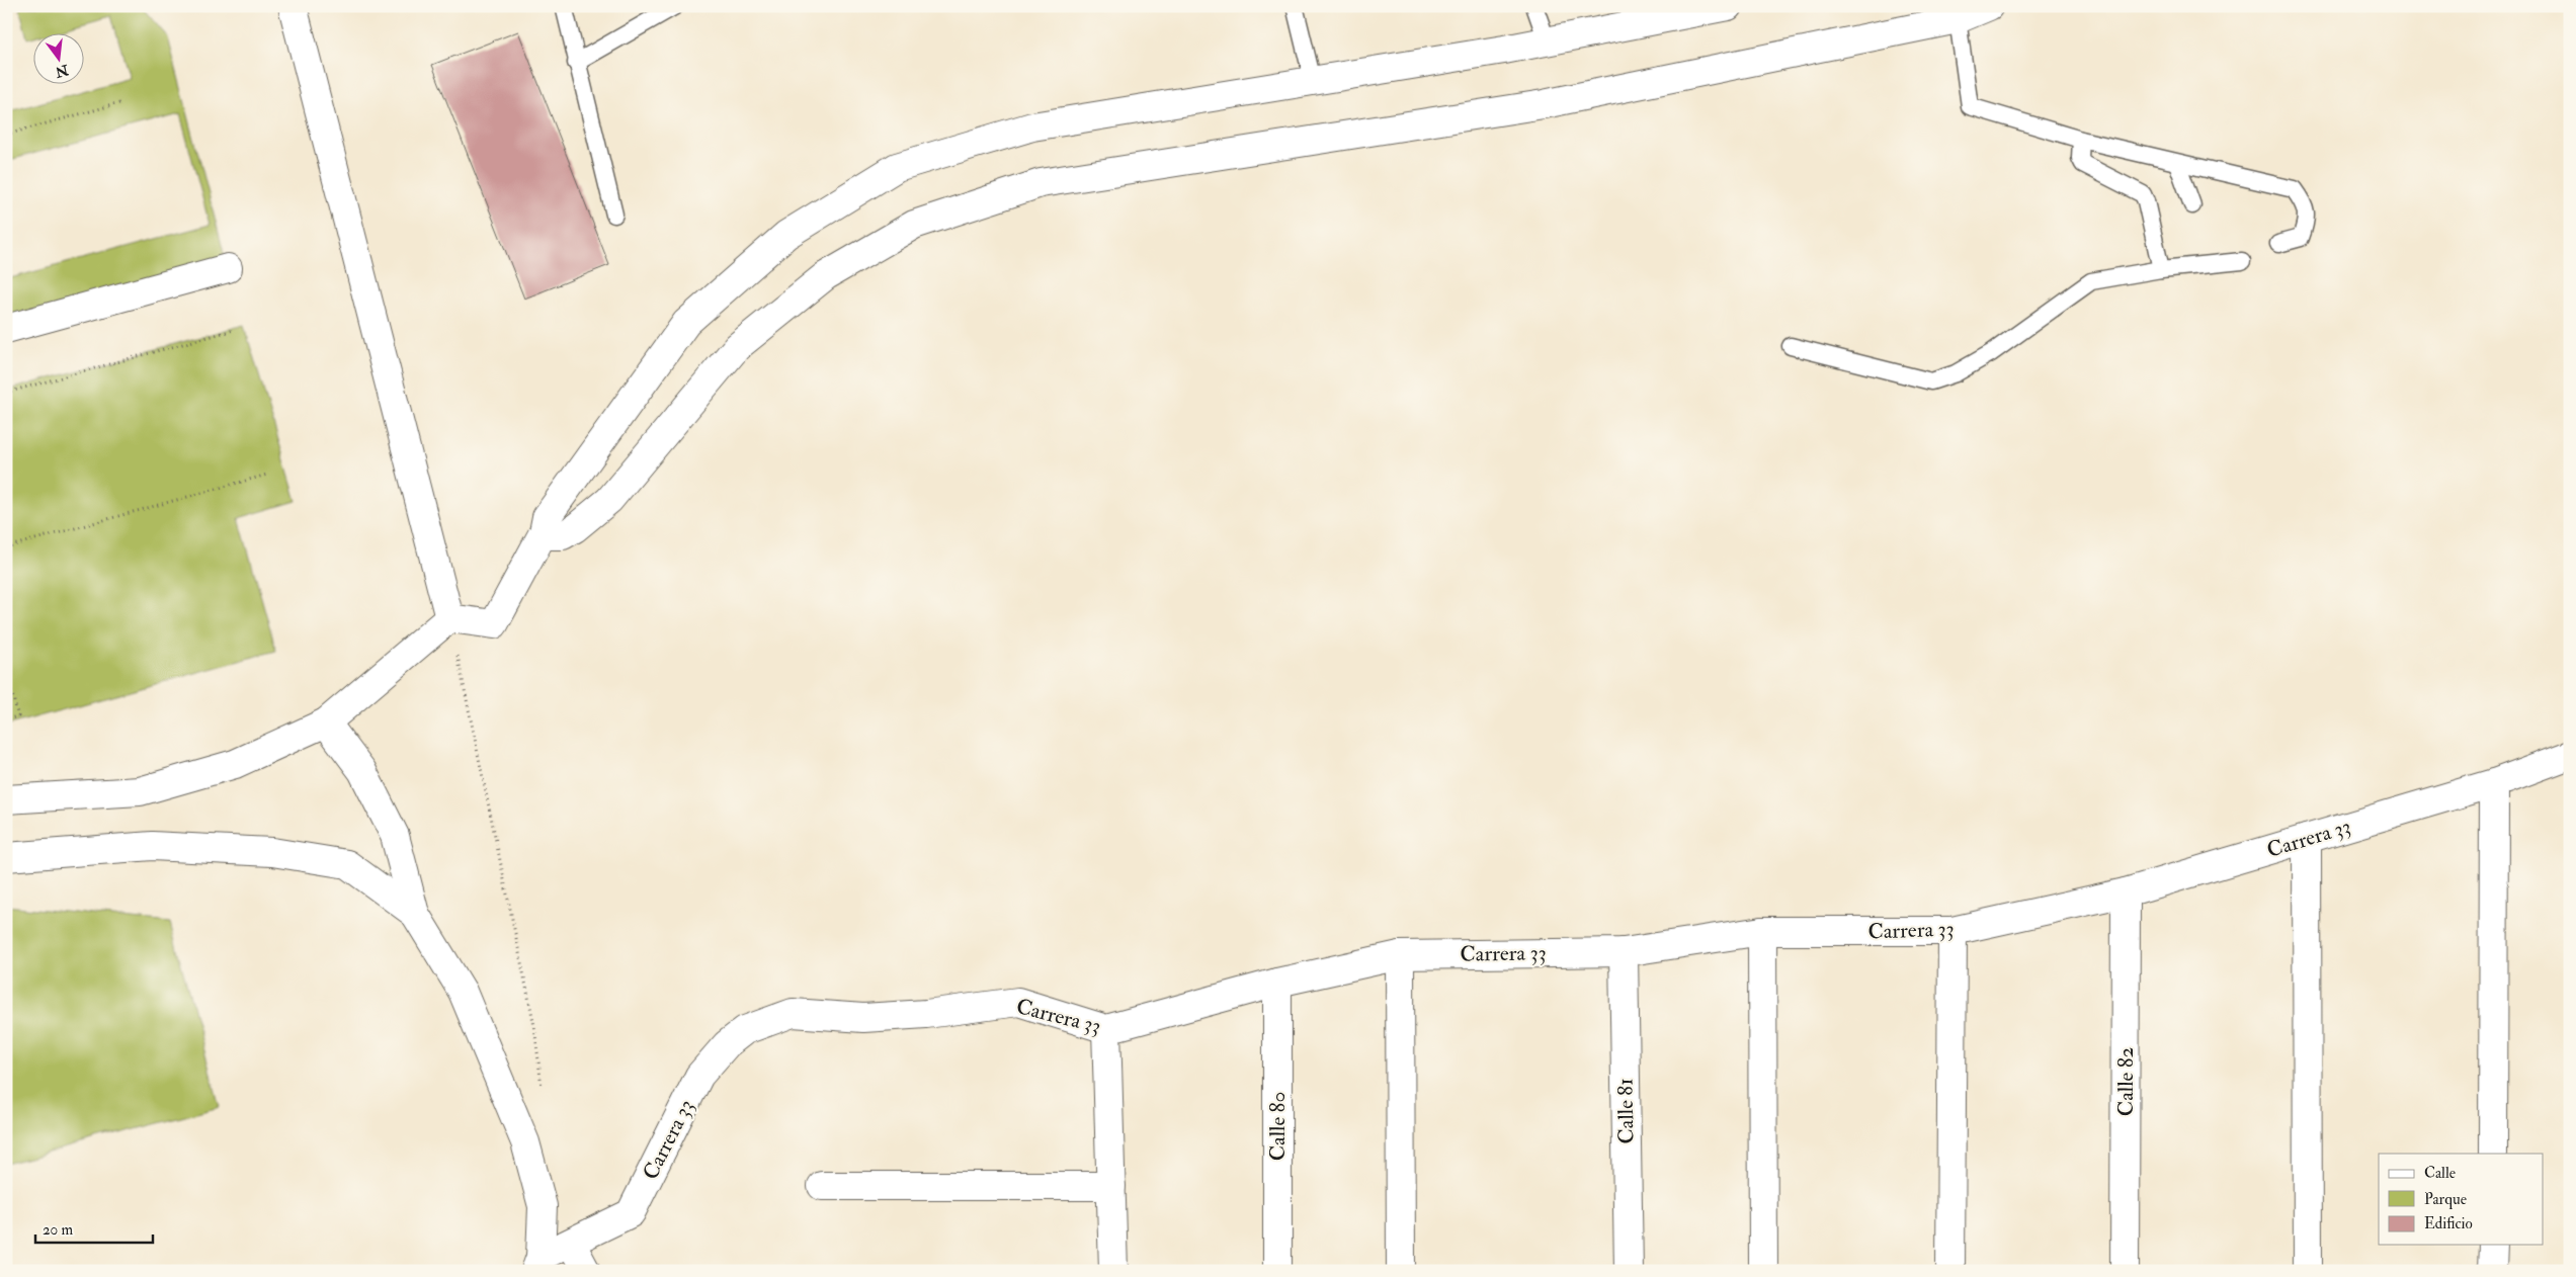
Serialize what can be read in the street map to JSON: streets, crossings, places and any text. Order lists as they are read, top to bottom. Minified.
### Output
{"streets":{"street":["Carrera 33","Calle 82","Calle 81","Calle 80"]},"crossings":[["Carrera 33","Calle 82"],["Carrera 33","Calle 81"],["Carrera 33","Calle 80"]],"legend":["Calle","Parque","Edificio"],"scale_bar":"20 m","north":"bottom"}
